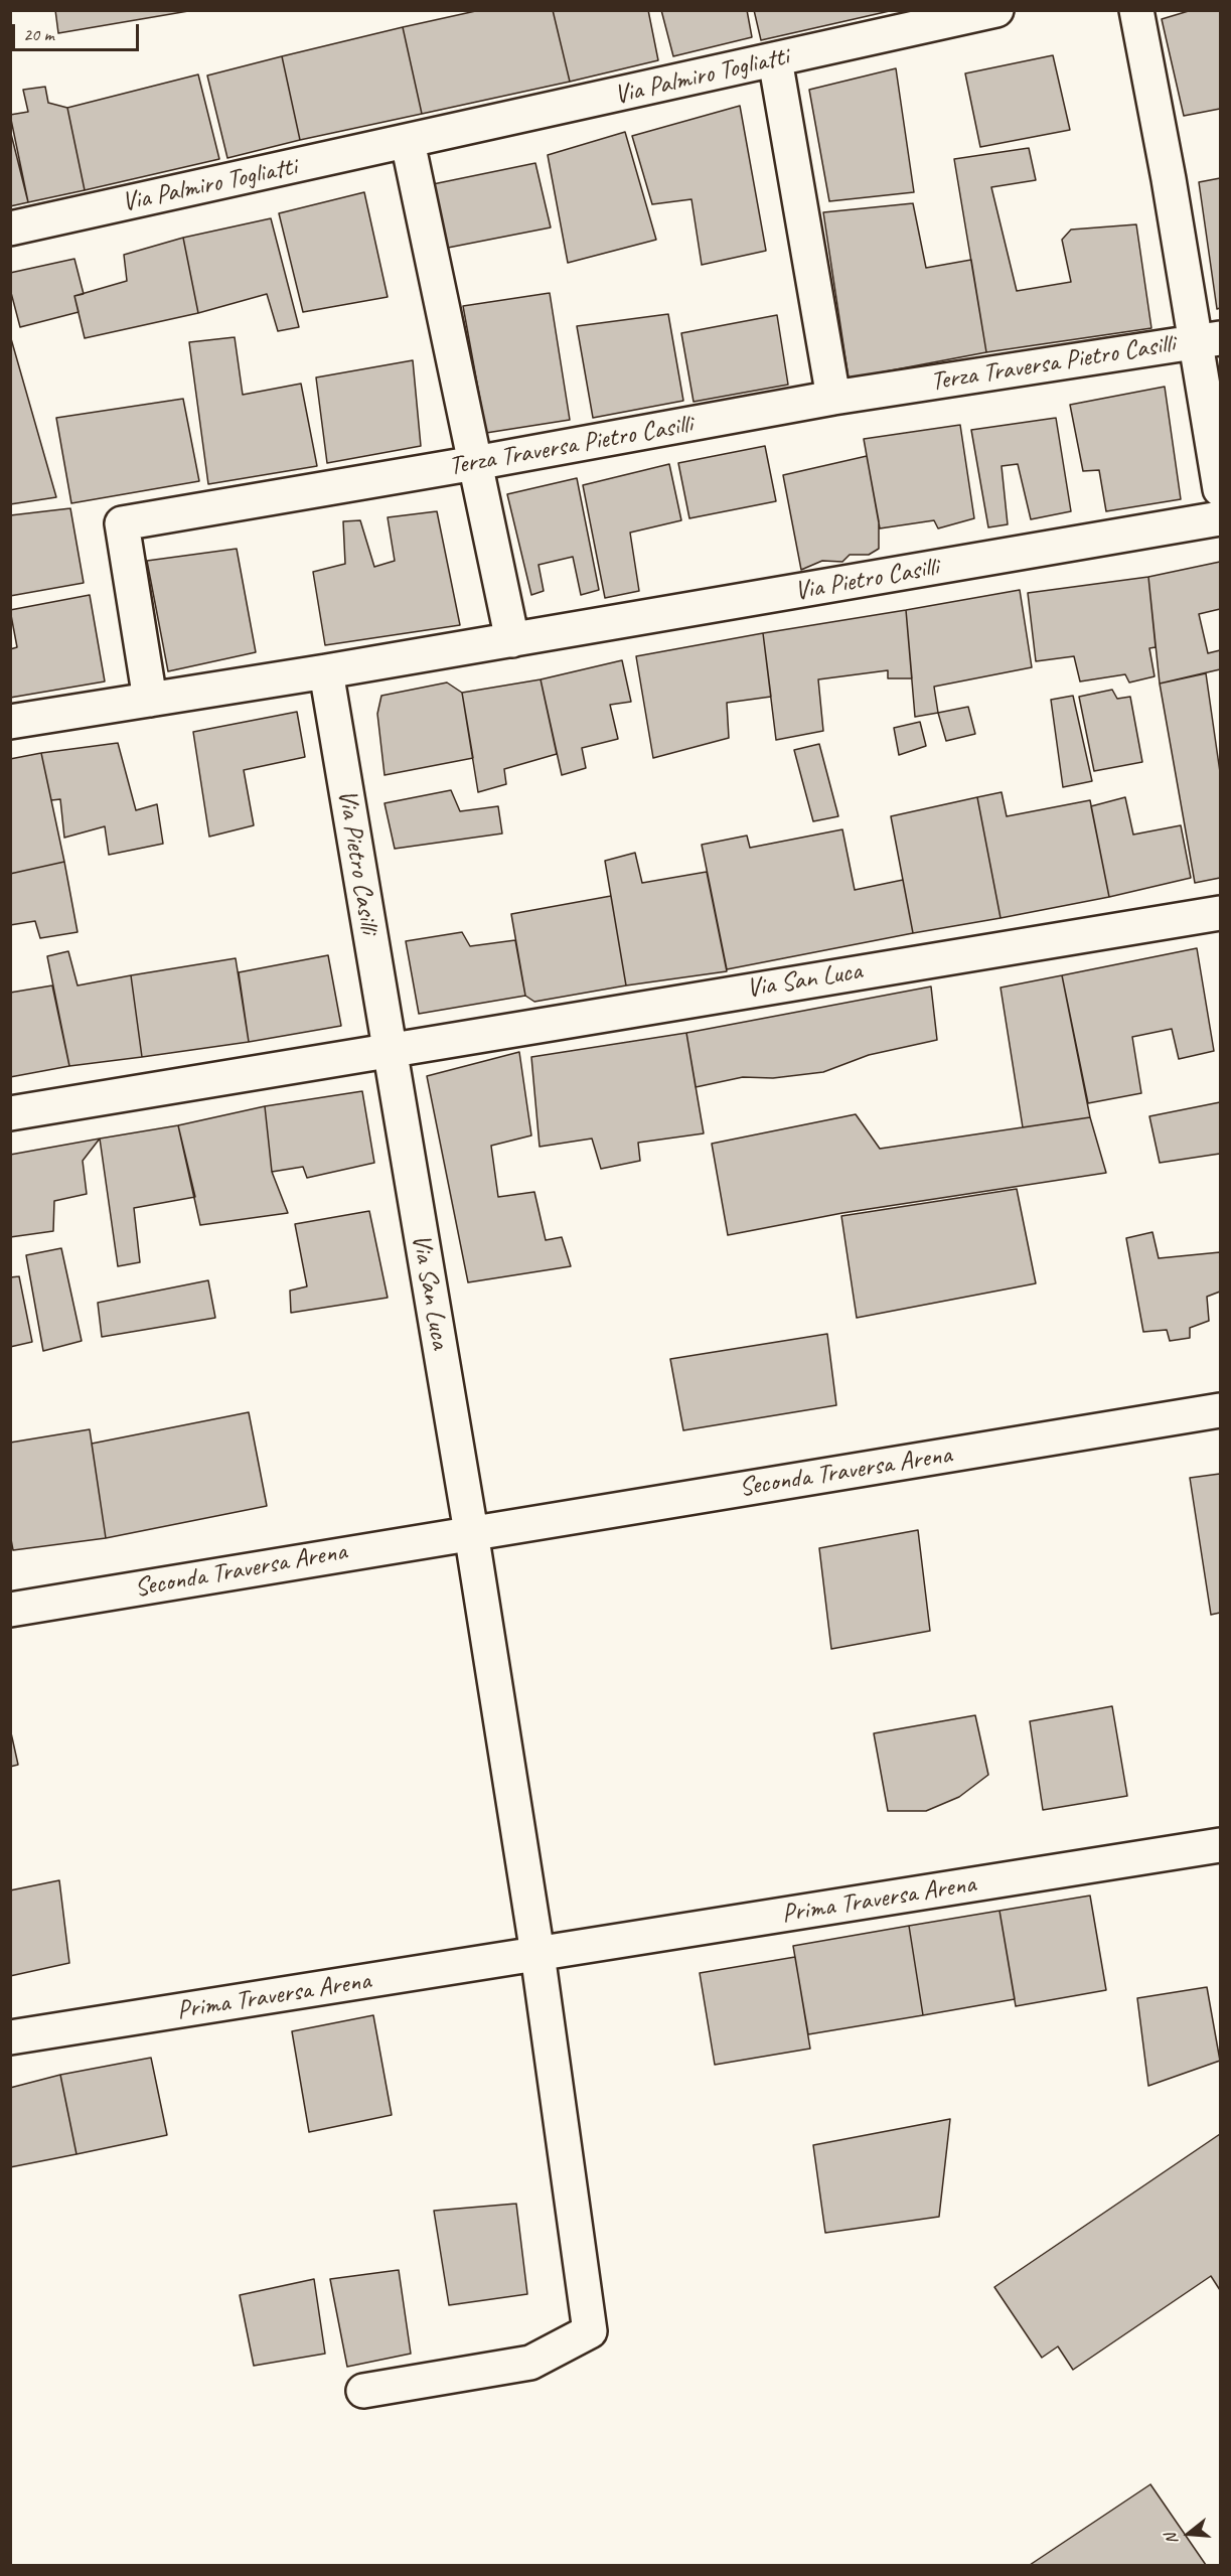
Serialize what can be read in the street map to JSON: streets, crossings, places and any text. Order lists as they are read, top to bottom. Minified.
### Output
{"streets":{"street":["Via Palmiro Togliatti","Terza Traversa Pietro Casilli","Via Pietro Casilli","Via San Luca","Seconda Traversa Arena","Prima Traversa Arena"]},"crossings":[["Terza Traversa Pietro Casilli","Via Pietro Casilli"],["Via Pietro Casilli","Via San Luca"],["Via San Luca","Seconda Traversa Arena"]],"scale_bar":"20 m","north":"left"}
